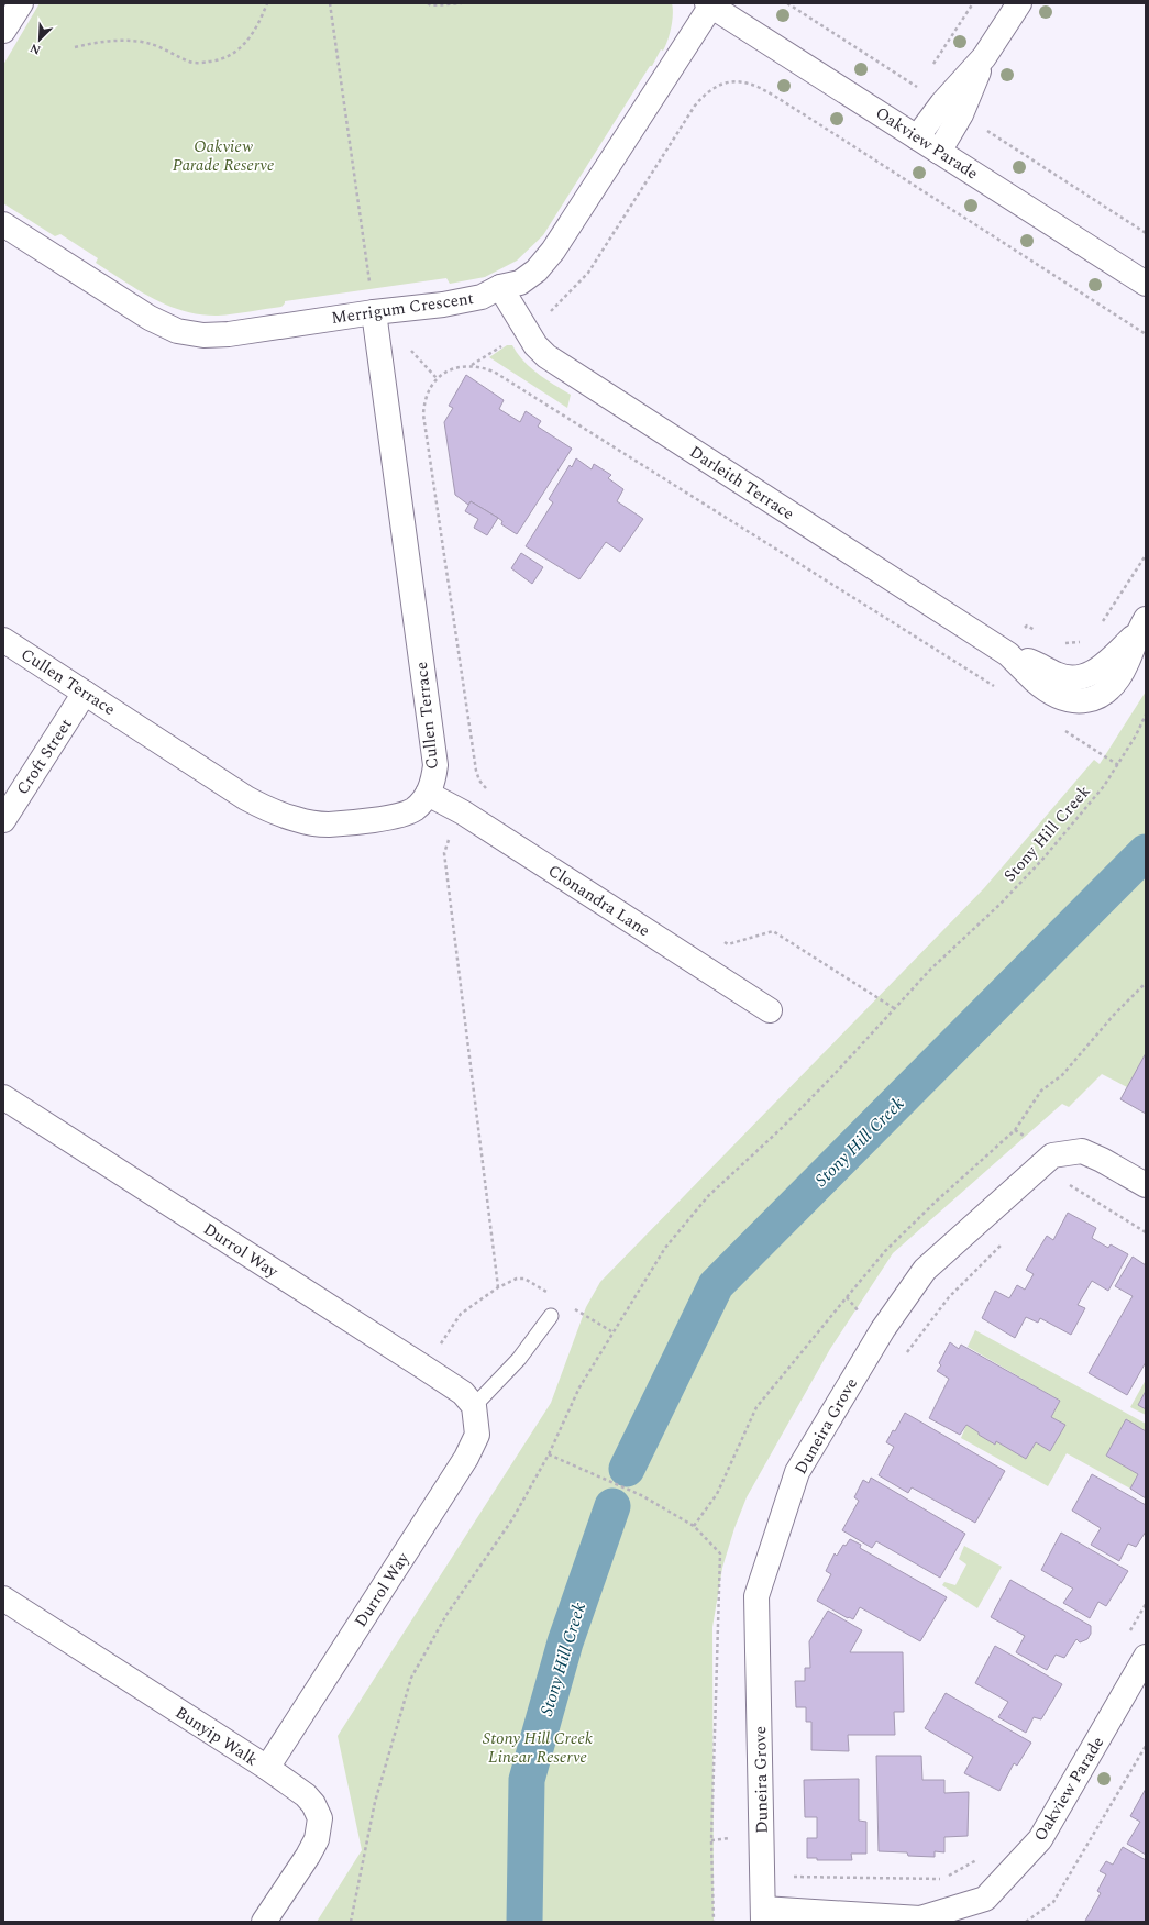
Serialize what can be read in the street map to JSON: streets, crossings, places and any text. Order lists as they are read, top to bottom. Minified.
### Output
{"streets":{"street":["Oakview Parade","Merrigum Crescent","Darleith Terrace","Cullen Terrace","Croft Street","Clonandra Lane","Durrol Way","Duneira Grove","Bunyip Walk"],"path":["Stony Hill Creek"]},"crossings":[["Oakview Parade","Merrigum Crescent"],["Oakview Parade","Duneira Grove"],["Merrigum Crescent","Darleith Terrace"],["Merrigum Crescent","Cullen Terrace"],["Cullen Terrace","Croft Street"],["Cullen Terrace","Clonandra Lane"],["Durrol Way","Bunyip Walk"]],"water":["Stony Hill Creek"],"parks":["Oakview Parade Reserve","Stony Hill Creek Linear Reserve"],"north":"bottom left"}
